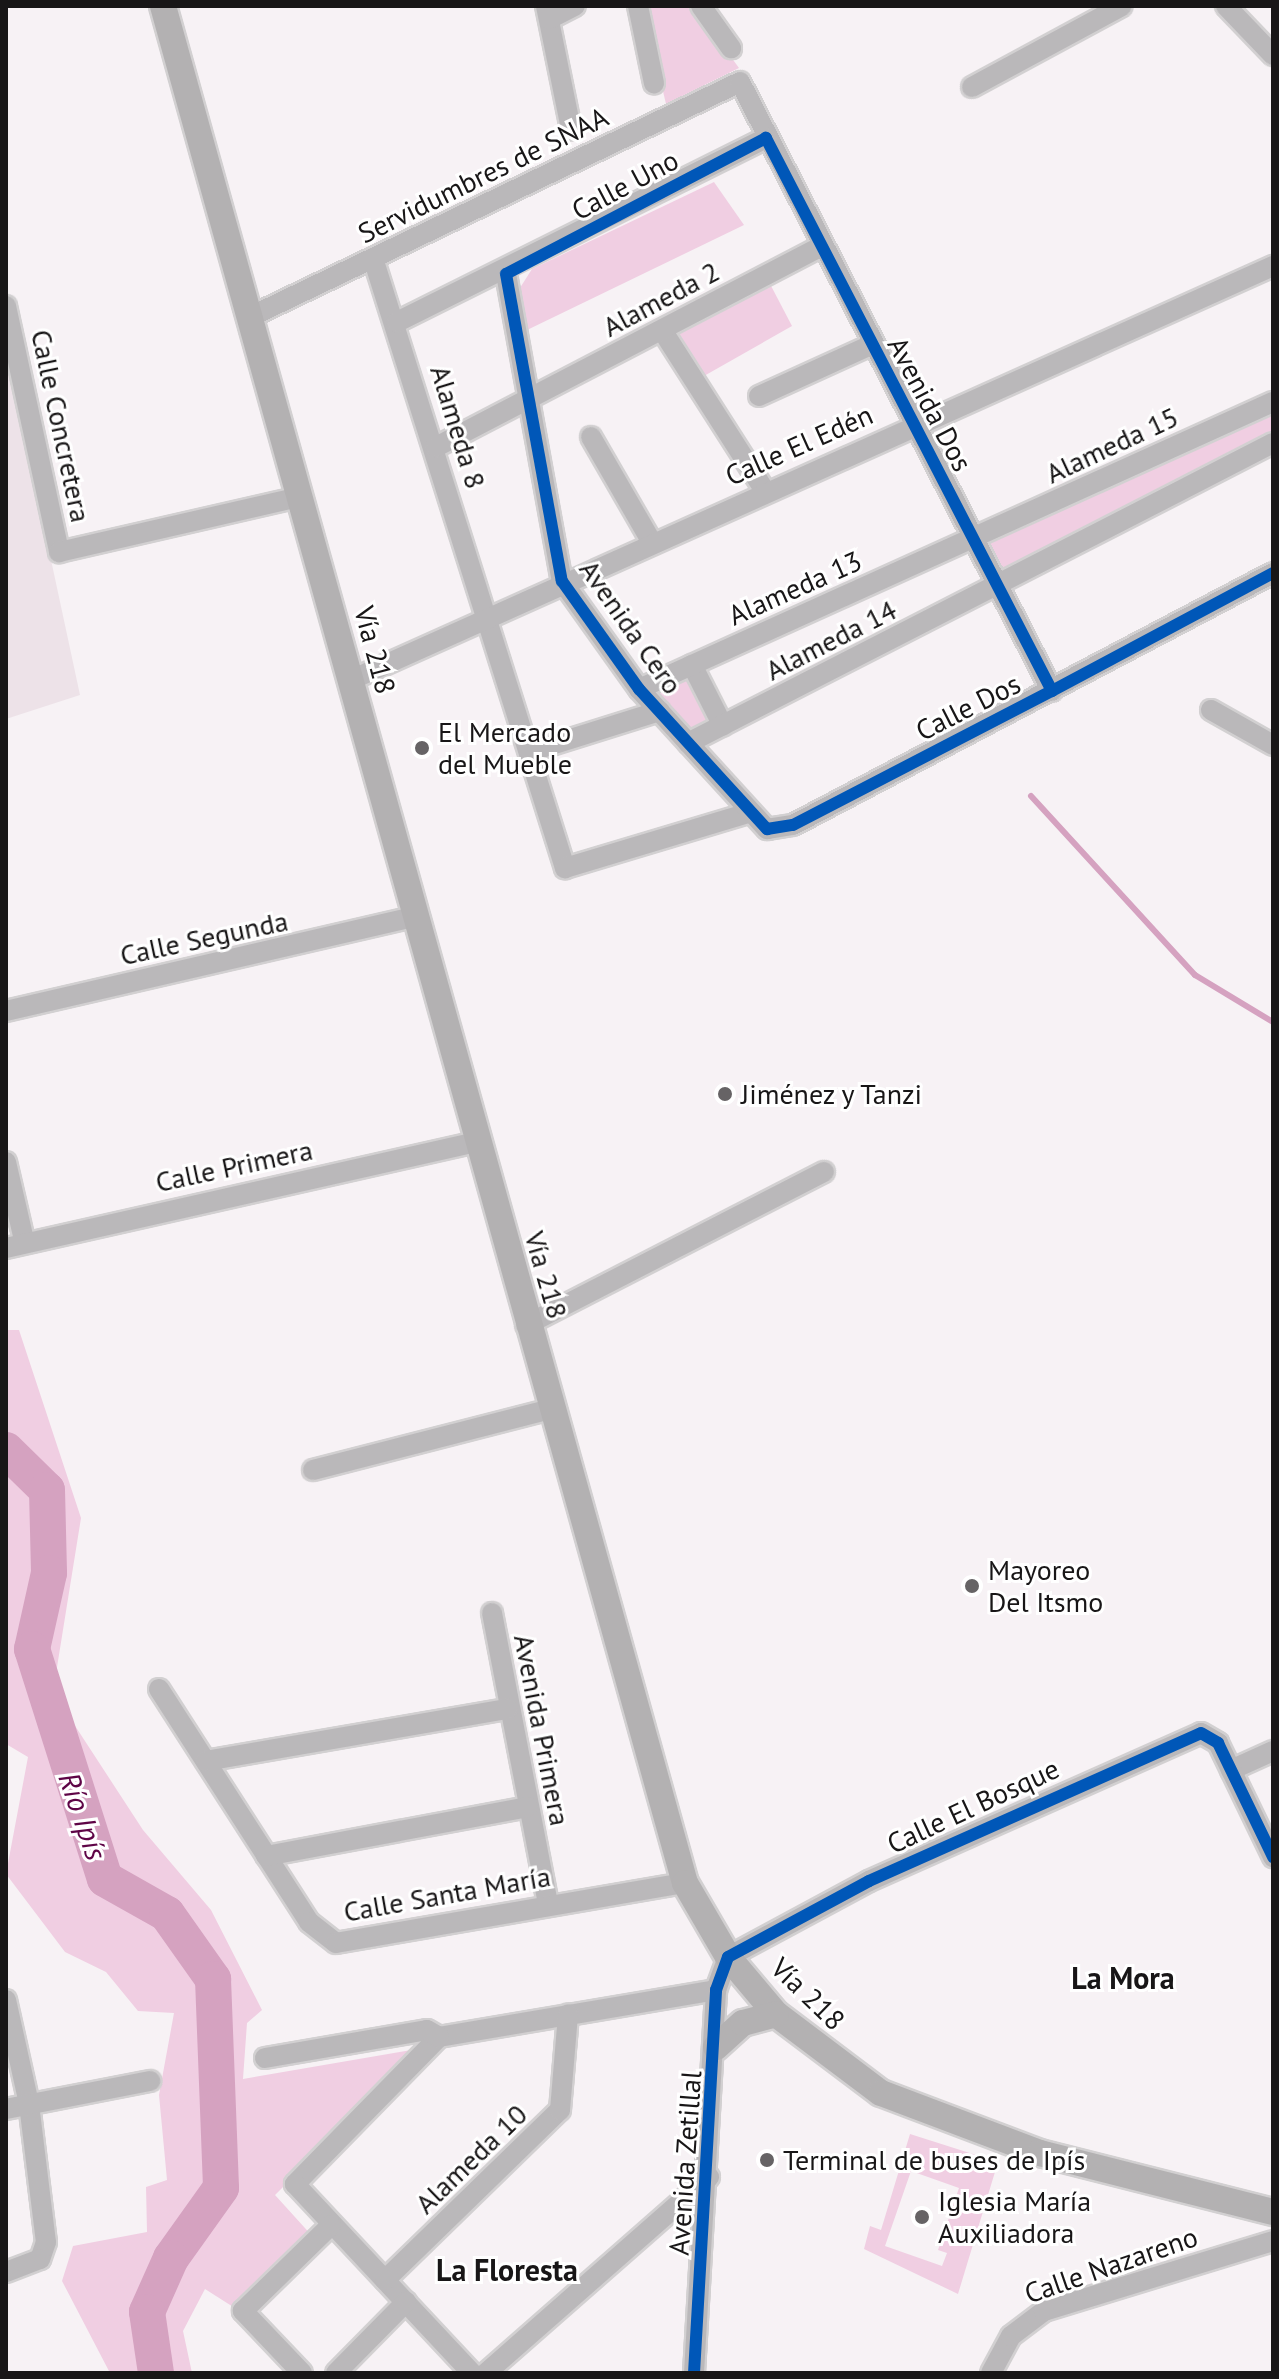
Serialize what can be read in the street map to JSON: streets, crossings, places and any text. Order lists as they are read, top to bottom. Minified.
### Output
{"streets":{"main road":["Vía 218"],"street":["Servidumbres de SNAA","Calle Uno","Alameda 2","Avenida Dos","Calle Concretera","Alameda 8","Calle El Edén","Alameda 15","Alameda 13","Avenida Cero","Alameda 14","Calle Dos","Calle Segunda","Calle Primera","Avenida Primera","Calle El Bosque","Calle Santa María","Alameda 10","Avenida Zetillal","Calle Nazareno"]},"crossings":[["Servidumbres de SNAA","Avenida Dos"],["Servidumbres de SNAA","Alameda 8"],["Servidumbres de SNAA","Vía 218"],["Calle Uno","Avenida Dos"],["Calle Uno","Alameda 8"],["Calle Uno","Avenida Cero"],["Alameda 2","Avenida Dos"],["Alameda 2","Alameda 8"],["Alameda 2","Avenida Cero"],["Avenida Dos","Calle El Edén"],["Avenida Dos","Alameda 15"],["Avenida Dos","Alameda 13"],["Avenida Dos","Alameda 14"],["Avenida Dos","Calle Dos"],["Calle Concretera","Vía 218"],["Alameda 8","Calle El Edén"],["Alameda 8","Avenida Cero"],["Calle El Edén","Avenida Cero"],["Calle El Edén","Vía 218"],["Alameda 15","Alameda 13"],["Alameda 13","Avenida Cero"],["Avenida Cero","Alameda 14"],["Avenida Cero","Calle Dos"],["Vía 218","Calle Segunda"],["Vía 218","Calle Primera"],["Vía 218","Calle El Bosque"],["Vía 218","Calle Santa María"],["Vía 218","Avenida Zetillal"],["Avenida Primera","Calle Santa María"],["Calle El Bosque","Avenida Zetillal"]],"districts":["La Mora","La Floresta"],"water":["Río Ipís"],"places":["El Mercado del Mueble","Jiménez y Tanzi","Mayoreo Del Itsmo","Terminal de buses de Ipís","Iglesia María Auxiliadora"]}
